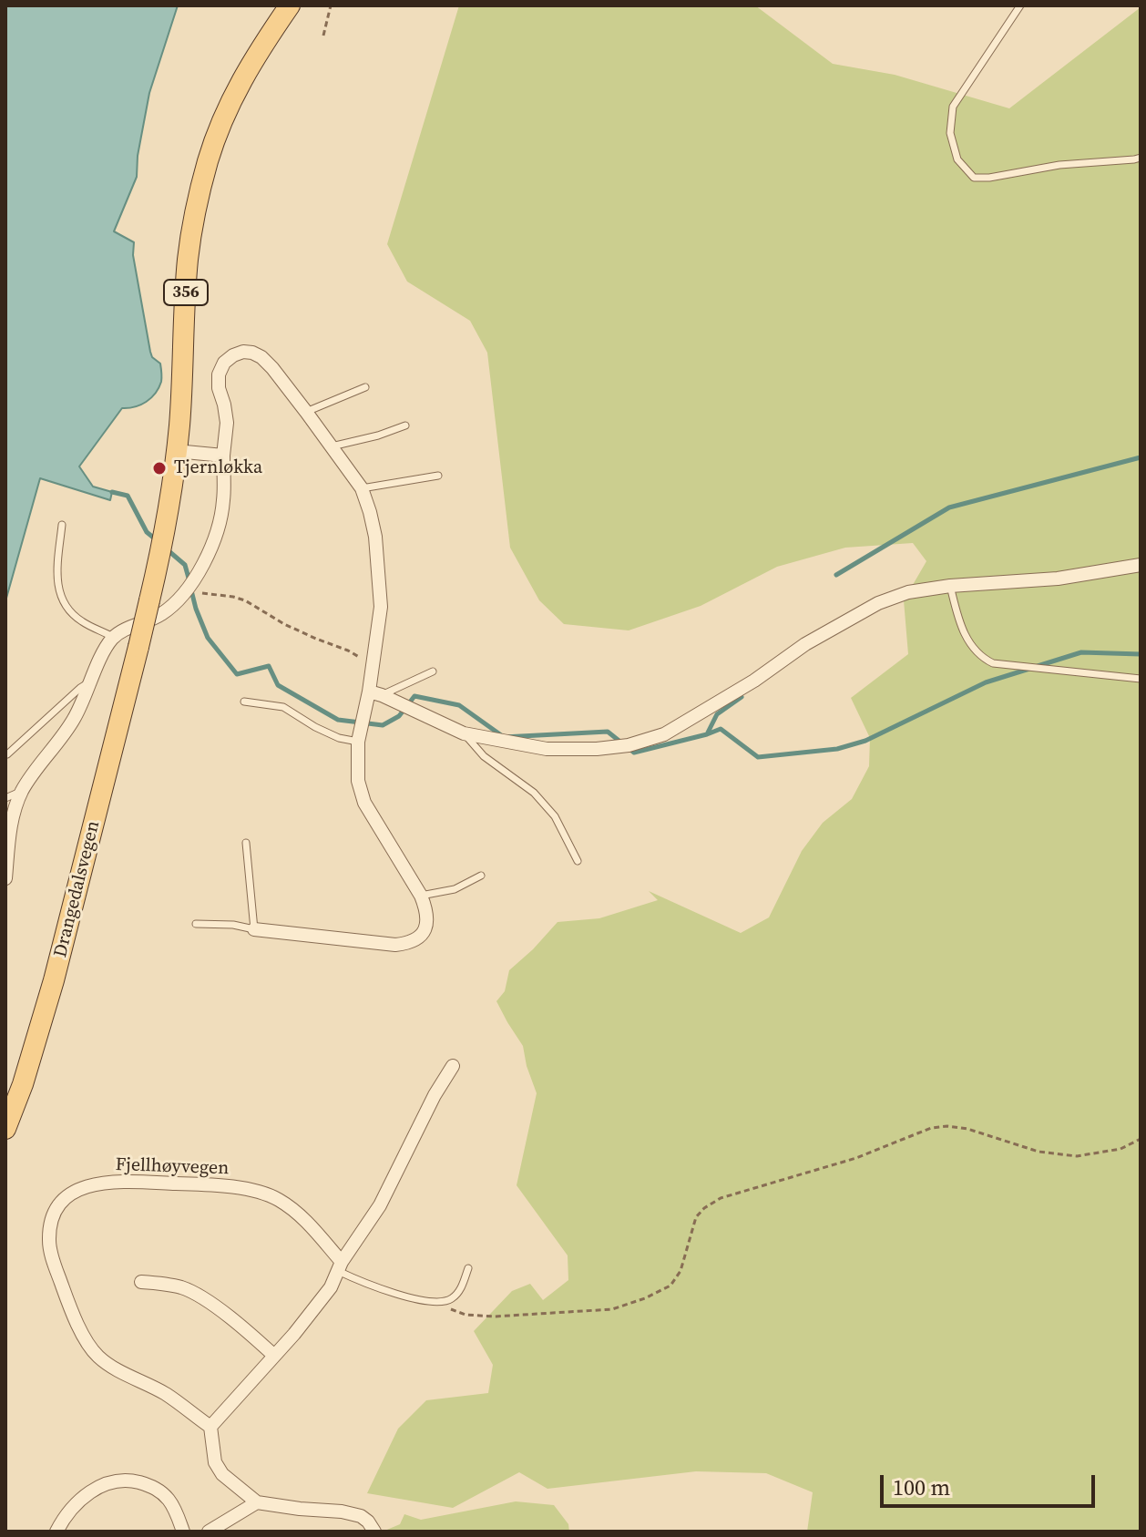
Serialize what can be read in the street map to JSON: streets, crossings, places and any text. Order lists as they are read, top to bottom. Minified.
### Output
{"streets":{"main road":["356","Drangedalsvegen"],"street":["Fjellhøyvegen"]},"crossings":[["356","Drangedalsvegen"]],"places":["Tjernløkka"],"scale_bar":"100 m"}
